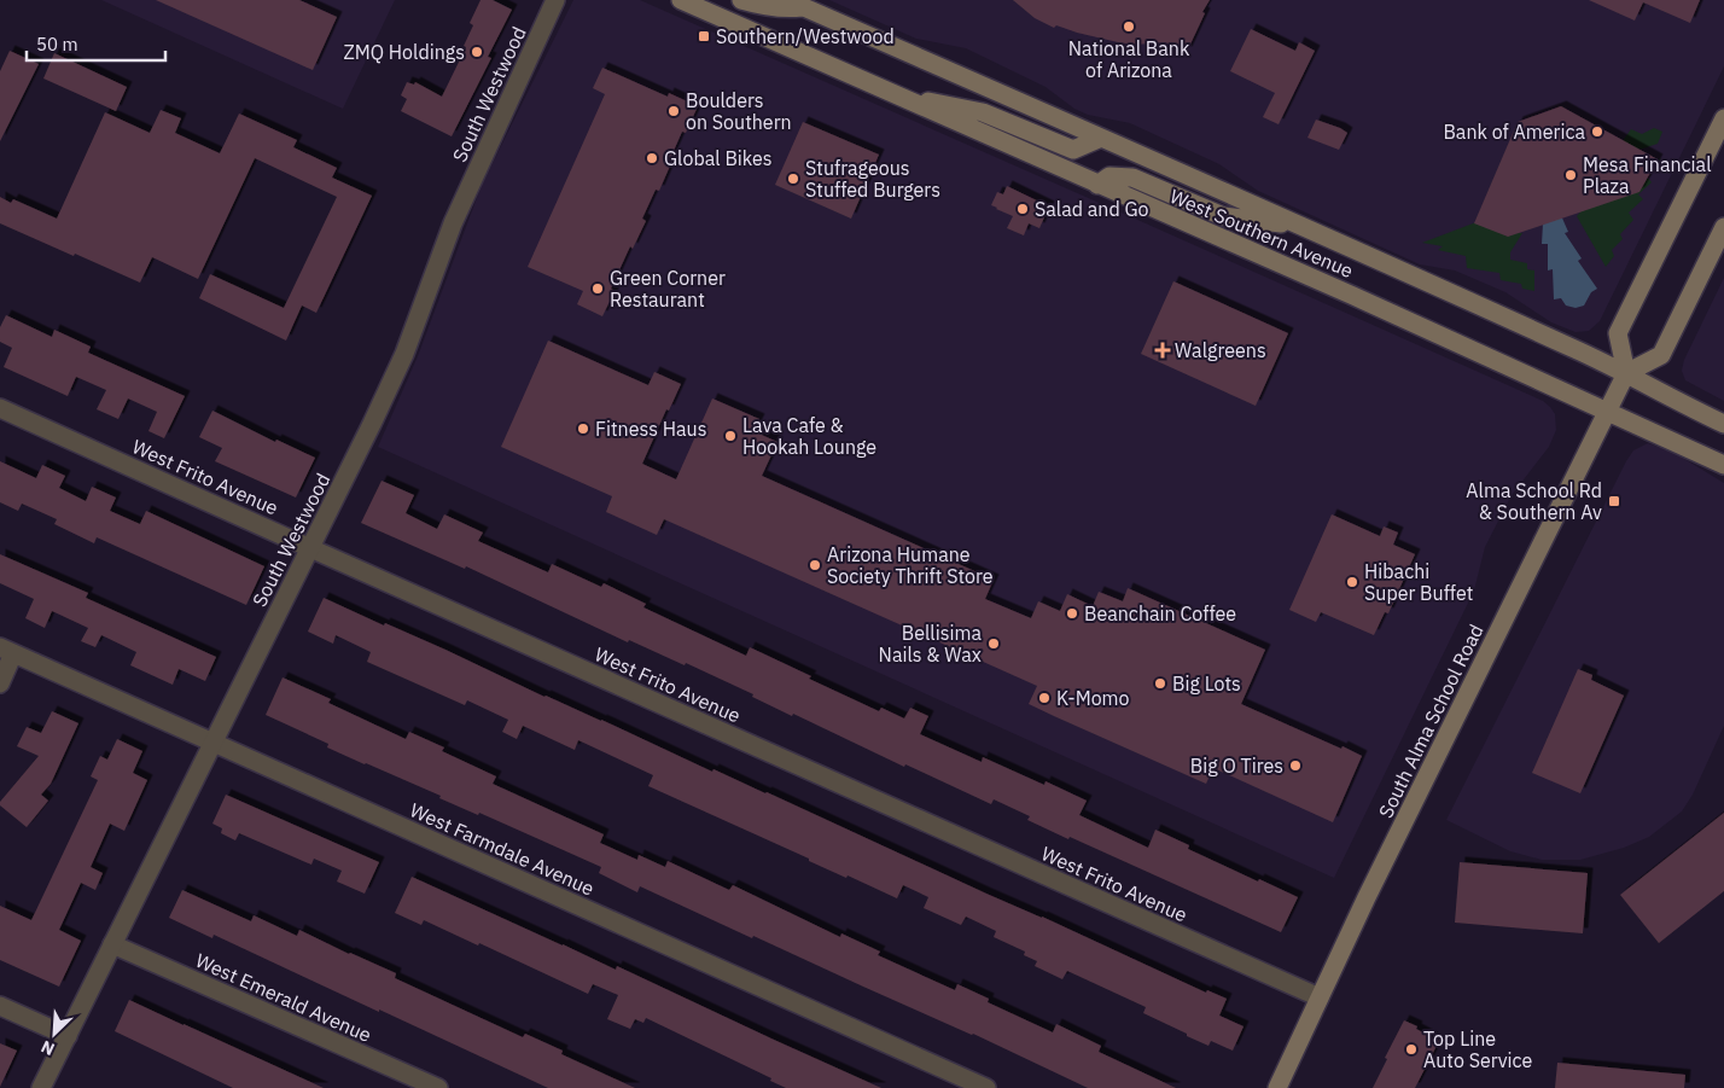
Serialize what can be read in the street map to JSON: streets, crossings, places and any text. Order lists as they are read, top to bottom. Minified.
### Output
{"streets":{"main road":["West Southern Avenue","South Alma School Road"],"street":["South Westwood","West Frito Avenue","West Farmdale Avenue","West Emerald Avenue"]},"crossings":[["South Westwood","West Frito Avenue"],["South Westwood","West Farmdale Avenue"],["South Westwood","West Emerald Avenue"],["West Southern Avenue","South Alma School Road"],["West Frito Avenue","South Alma School Road"]],"places":{"other":["National Bank of Arizona","ZMQ Holdings","Boulders on Southern","Bank of America","Global Bikes","Mesa Financial Plaza","Stufrageous Stuffed Burgers","Salad and Go","Green Corner Restaurant","Fitness Haus","Lava Cafe & Hookah Lounge","Arizona Humane Society Thrift Store","Hibachi Super Buffet","Beanchain Coffee","Bellisima Nails & Wax","Big Lots","K-Momo","Big O Tires","Top Line Auto Service"],"transit":["Southern/Westwood","Alma School Rd & Southern Av"],"health":["Walgreens"]},"scale_bar":"50 m","north":"bottom left"}
